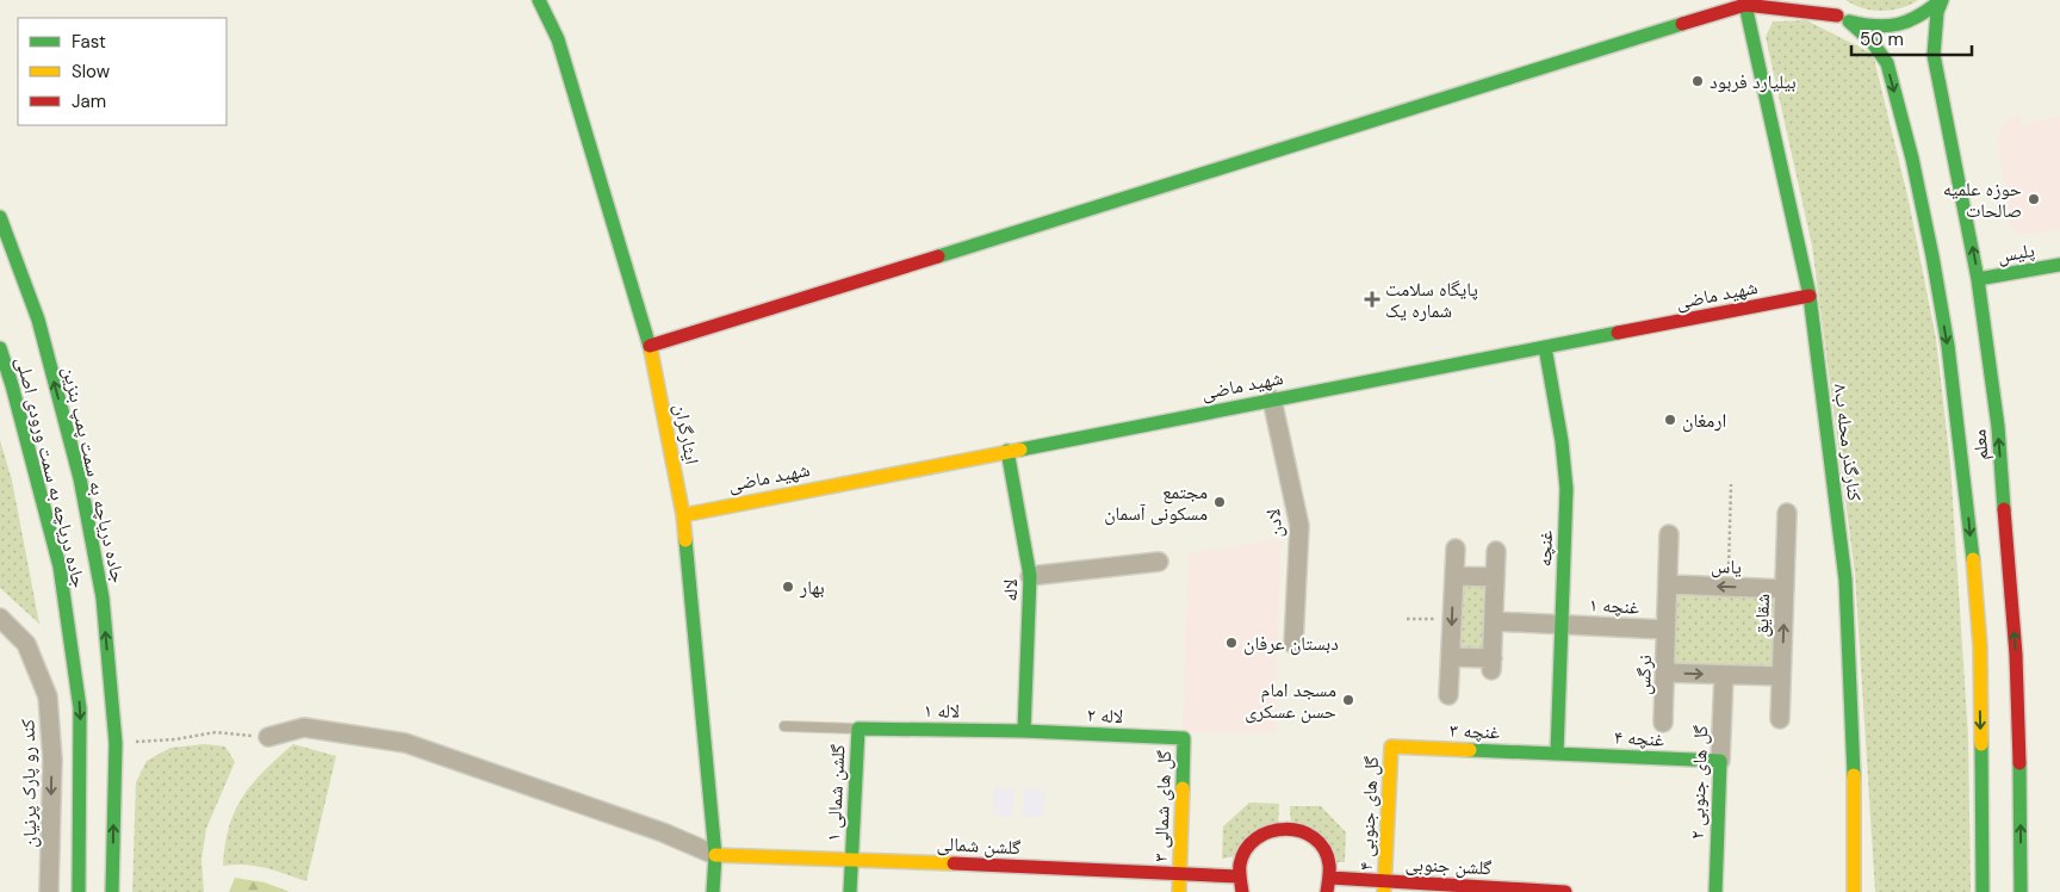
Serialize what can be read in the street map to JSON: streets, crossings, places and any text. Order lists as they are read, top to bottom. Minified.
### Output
{"streets":{"street":["پلیس","شهید ماضی","ایثارگران","کنارگذر محله ب۸","معلم","جاده دریاچه به سمت ورودی اصلی","جاده دریاچه به سمت پمپ بنزین","لادن","غنچه","یاس","لاله","غنچه ۱","شقایق","نرگس","لاله ۱","لاله ۲","غنچه ۳","غنچه ۴","گل های جنوبی ۲","کند رو پارک پرنیان","گلشن شمالی ۱","گل های شمالی ۳","گل های جنوبی ۴","گلشن شمالی","گلشن جنوبی"]},"crossings":[["پلیس","معلم"],["شهید ماضی","ایثارگران"],["شهید ماضی","کنارگذر محله ب۸"],["شهید ماضی","لادن"],["شهید ماضی","غنچه"],["شهید ماضی","لاله"],["ایثارگران","گلشن شمالی"],["غنچه","غنچه ۱"],["غنچه","غنچه ۳"],["غنچه","غنچه ۴"],["یاس","شقایق"],["یاس","نرگس"],["لاله","لاله ۱"],["لاله","لاله ۲"],["غنچه ۱","نرگس"],["لاله ۱","لاله ۲"],["لاله ۱","گلشن شمالی ۱"],["لاله ۲","گل های شمالی ۳"],["غنچه ۳","غنچه ۴"],["غنچه ۳","گل های جنوبی ۴"],["غنچه ۴","گل های جنوبی ۲"],["گلشن شمالی ۱","گلشن شمالی"],["گل های شمالی ۳","گلشن شمالی"],["گل های جنوبی ۴","گلشن جنوبی"]],"one_way":["جاده دریاچه به سمت ورودی اصلی","جاده دریاچه به سمت پمپ بنزین","شقایق","کند رو پارک پرنیان"],"places":{"other":["بیلیارد فربود","حوزه علمیه صالحات","ارمغان","مجتمع مسکونی آسمان","بهار","دبستان عرفان","مسجد امام حسن عسکری"],"health":["پایگاه سلامت شماره یک"]},"legend":["Fast","Slow","Jam"],"scale_bar":"50 m"}
